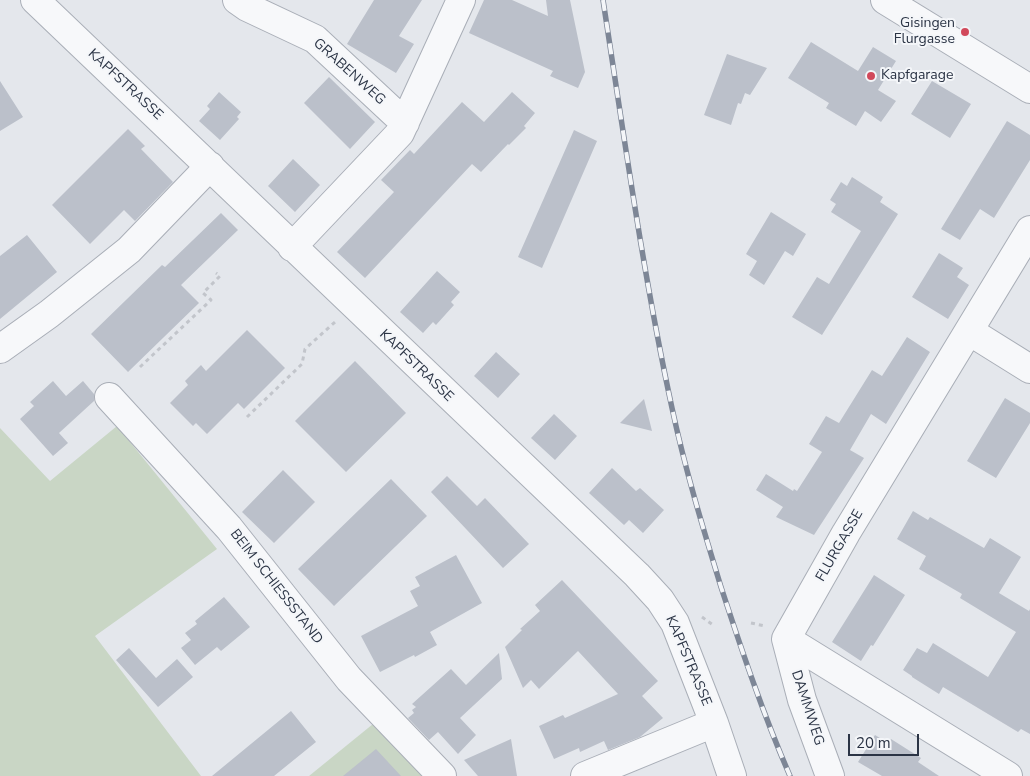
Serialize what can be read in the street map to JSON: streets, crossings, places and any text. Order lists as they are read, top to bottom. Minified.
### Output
{"streets":{"street":["GRABENWEG","KAPFSTRASSE","FLURGASSE","BEIM SCHIESSSTAND","DAMMWEG"]},"crossings":[["FLURGASSE","DAMMWEG"]],"places":["Gisingen Flurgasse","Kapfgarage"],"scale_bar":"20 m"}
